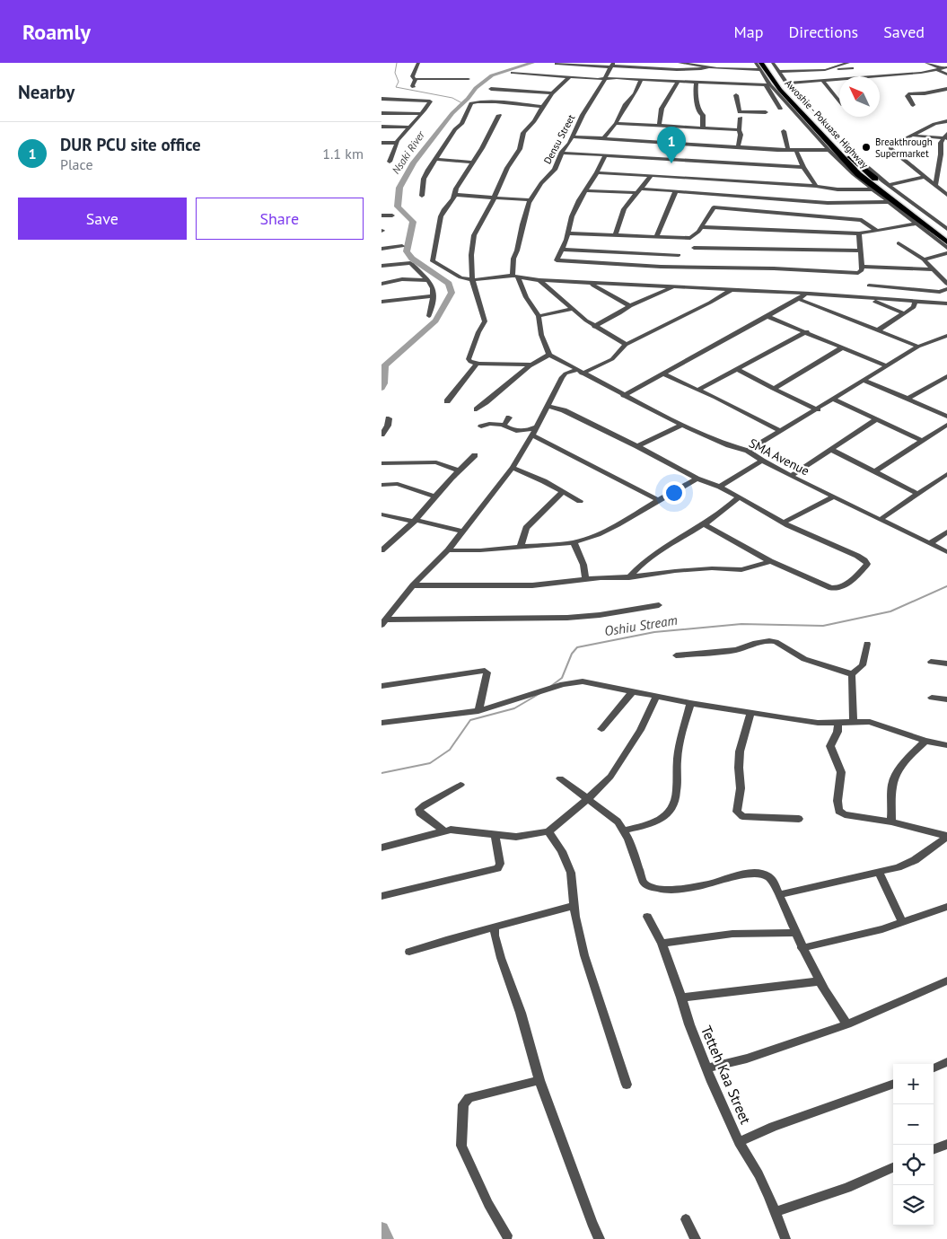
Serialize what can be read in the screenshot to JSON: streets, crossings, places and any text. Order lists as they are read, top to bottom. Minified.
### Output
{"streets":{"main road":["Awoshie - Pokuase Highway"],"street":["Densu Street","SMA Avenue","Tetteh Kaa Street"]},"water":["Nsaki River","Oshiu Stream"],"places":["Breakthrough Supermarket"],"north":"top left","page":{"header":"Roamly","nav":["Map","Directions","Saved"],"heading":"Nearby","list":[{"mark":"1","name":"DUR PCU site office","note":"Place","value":"1.1 km"}],"pins":"1","buttons":["Save","Share"],"map_buttons":["+","−"]}}
